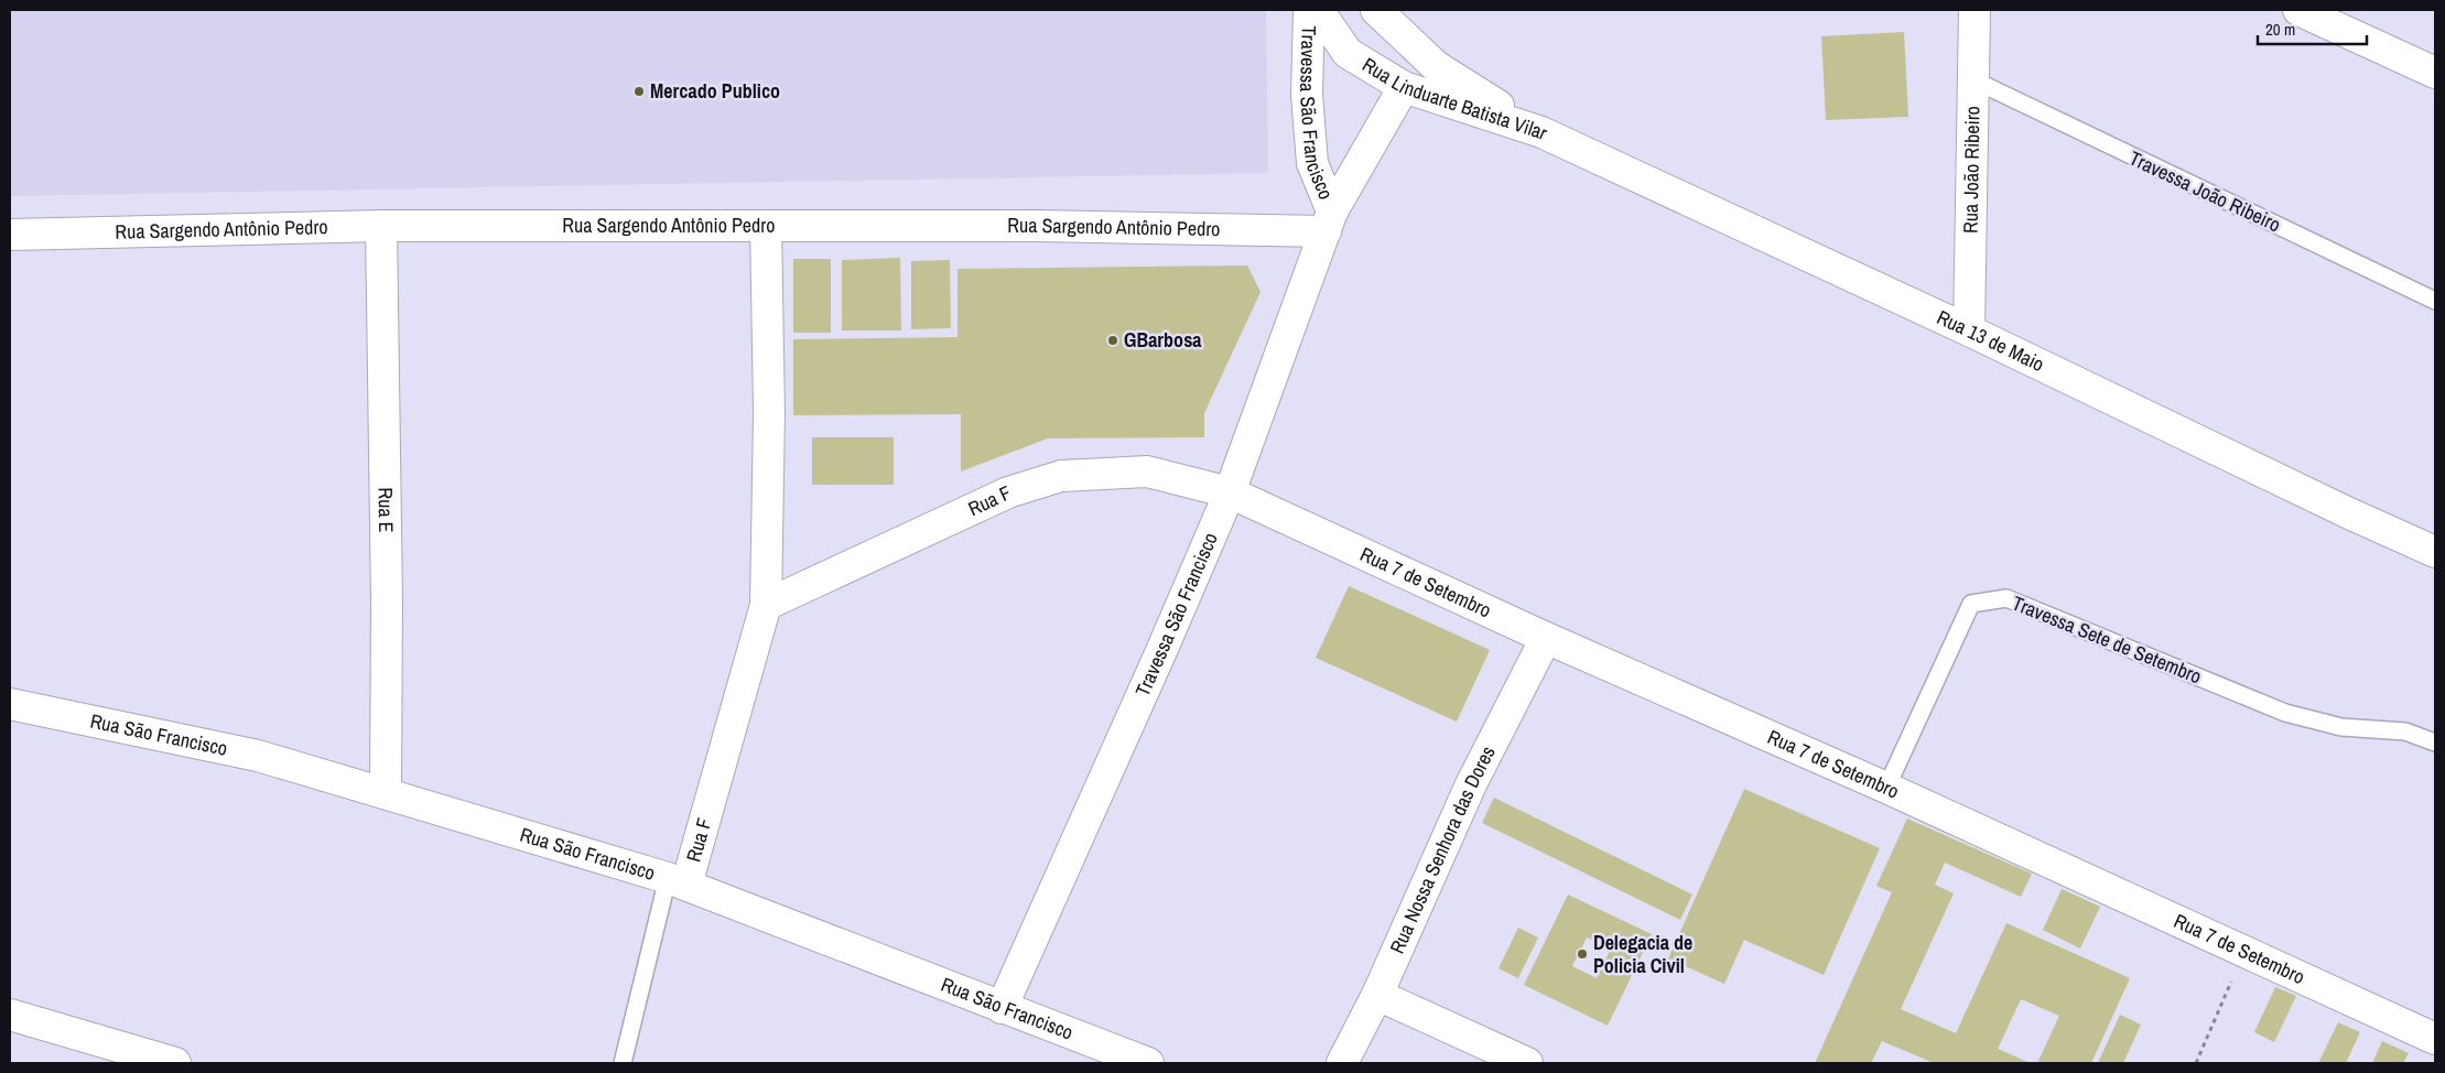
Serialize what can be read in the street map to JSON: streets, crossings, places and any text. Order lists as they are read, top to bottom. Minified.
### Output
{"streets":{"street":["Rua Linduarte Batista Vilar","Travessa São Francisco","Rua João Ribeiro","Rua Sargendo Antônio Pedro","Rua 13 de Maio","Rua F","Rua E","Rua 7 de Setembro","Rua São Francisco","Rua Nossa Senhora das Dores"],"lane":["Travessa João Ribeiro","Travessa Sete de Setembro"]},"crossings":[["Rua Linduarte Batista Vilar","Travessa São Francisco"],["Rua Linduarte Batista Vilar","Rua 13 de Maio"],["Travessa São Francisco","Rua Sargendo Antônio Pedro"],["Travessa São Francisco","Rua F"],["Travessa São Francisco","Rua 7 de Setembro"],["Travessa São Francisco","Rua São Francisco"],["Rua João Ribeiro","Travessa João Ribeiro"],["Rua João Ribeiro","Rua 13 de Maio"],["Rua Sargendo Antônio Pedro","Rua F"],["Rua Sargendo Antônio Pedro","Rua E"],["Rua F","Rua 7 de Setembro"],["Rua F","Rua São Francisco"],["Rua E","Rua São Francisco"],["Rua 7 de Setembro","Travessa Sete de Setembro"],["Rua 7 de Setembro","Rua Nossa Senhora das Dores"]],"places":["Mercado Publico","GBarbosa","Delegacia de Policia Civil"],"scale_bar":"20 m"}
